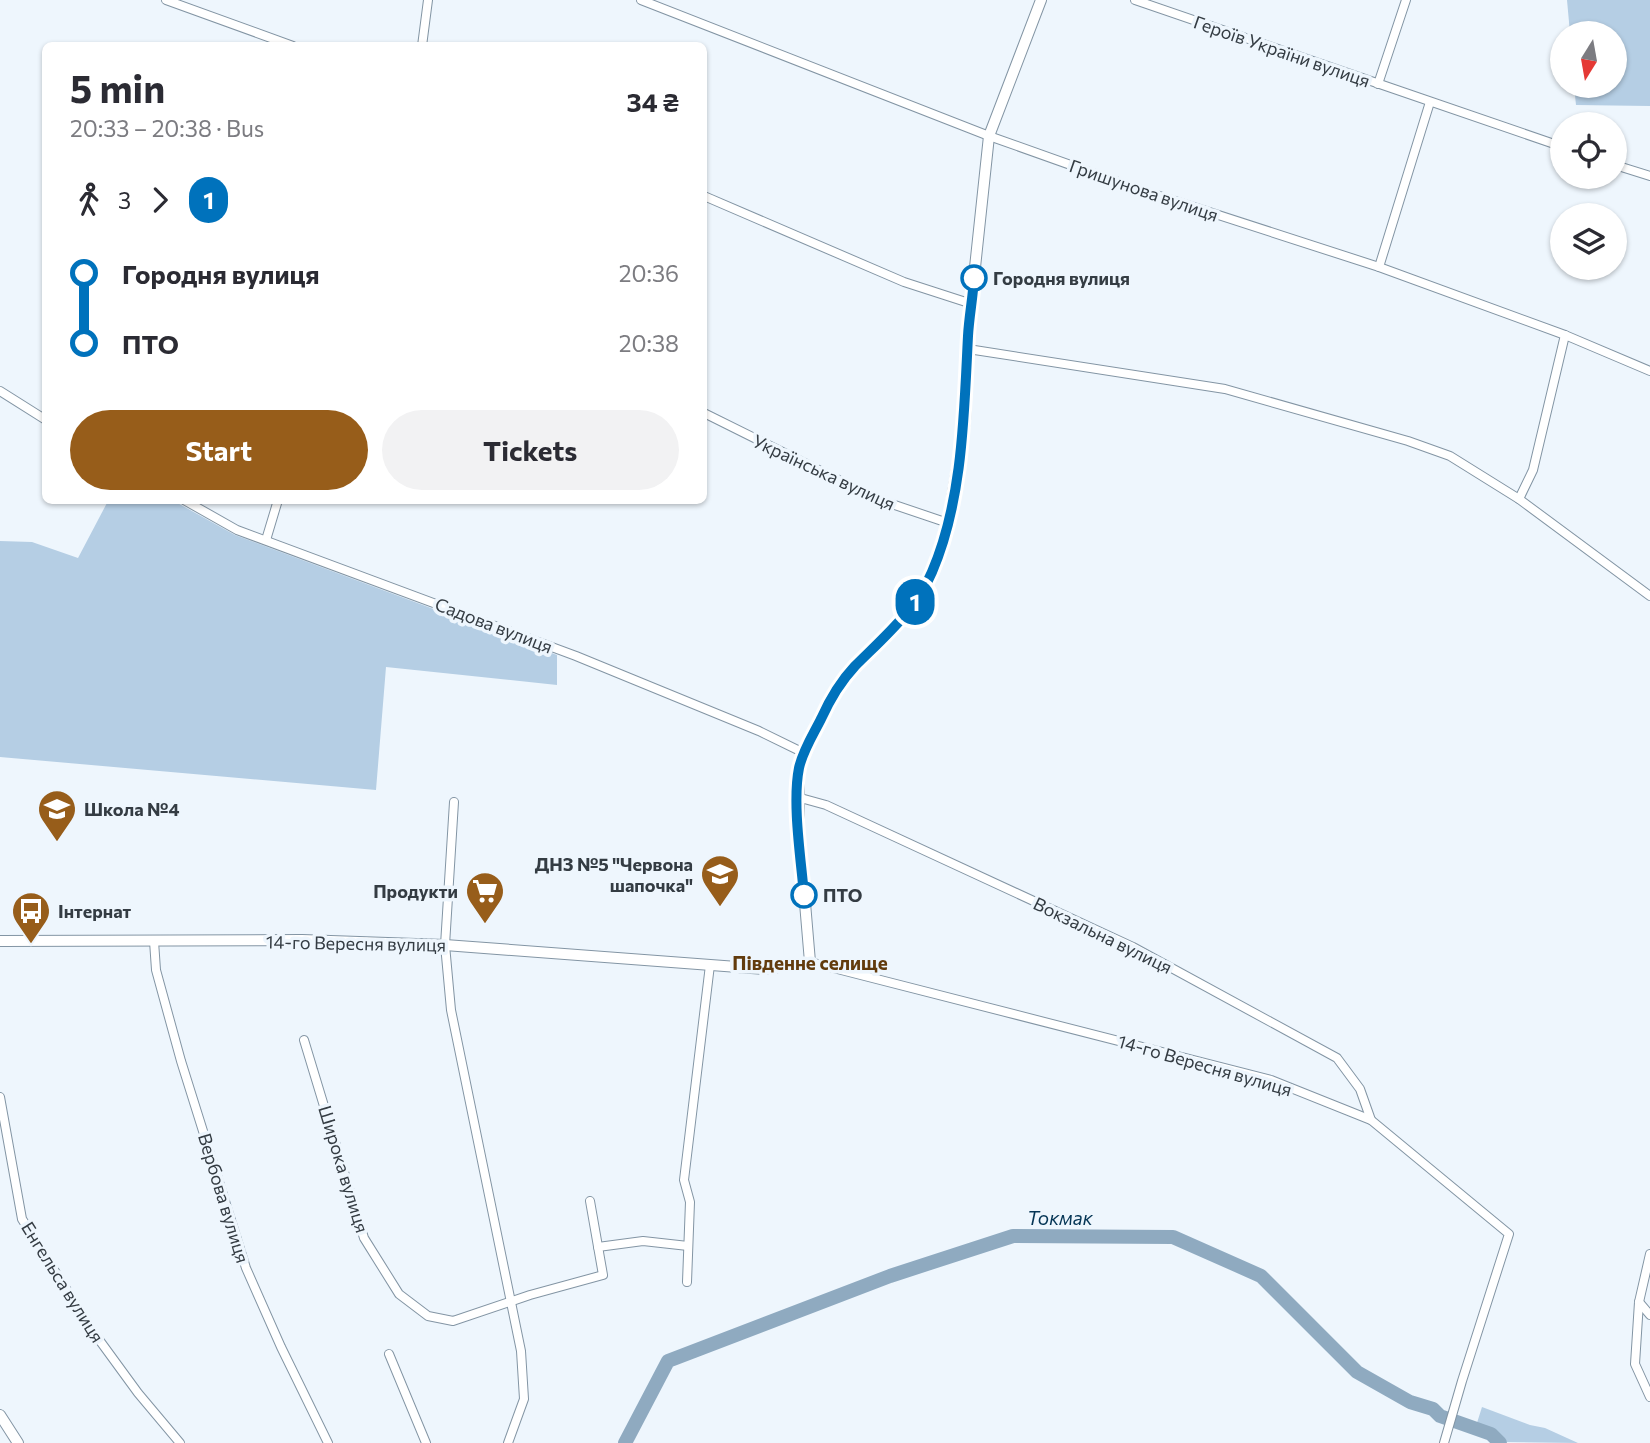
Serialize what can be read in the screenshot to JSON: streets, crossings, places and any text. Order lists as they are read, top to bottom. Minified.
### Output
{"streets":{"street":["Героїв України вулиця","Гришунова вулиця","Українська вулиця","Садова вулиця","Вокзальна вулиця","14-го Вересня вулиця","Широка вулиця","Вербова вулиця","Енгельса вулиця"]},"crossings":[["Вокзальна вулиця","14-го Вересня вулиця"],["14-го Вересня вулиця","Вербова вулиця"]],"districts":["Південне селище"],"water":["Токмак"],"places":{"other":["Городня вулиця","ПТО"],"school or university":["Школа №4","ДНЗ №5 \"Червона шапочка\""],"supermarket":["Продукти"],"bus stop":["Інтернат"]},"lines":["bus line 1"],"north":"bottom","page":{"on_map":"1","heading":["5 min","20:33 – 20:38 · Bus","34 ₴"],"legs":["3","1"],"list":[{"name":"Городня вулиця","value":"20:36"},{"name":"ПТО","value":"20:38"}],"buttons":["Start","Tickets"]}}
